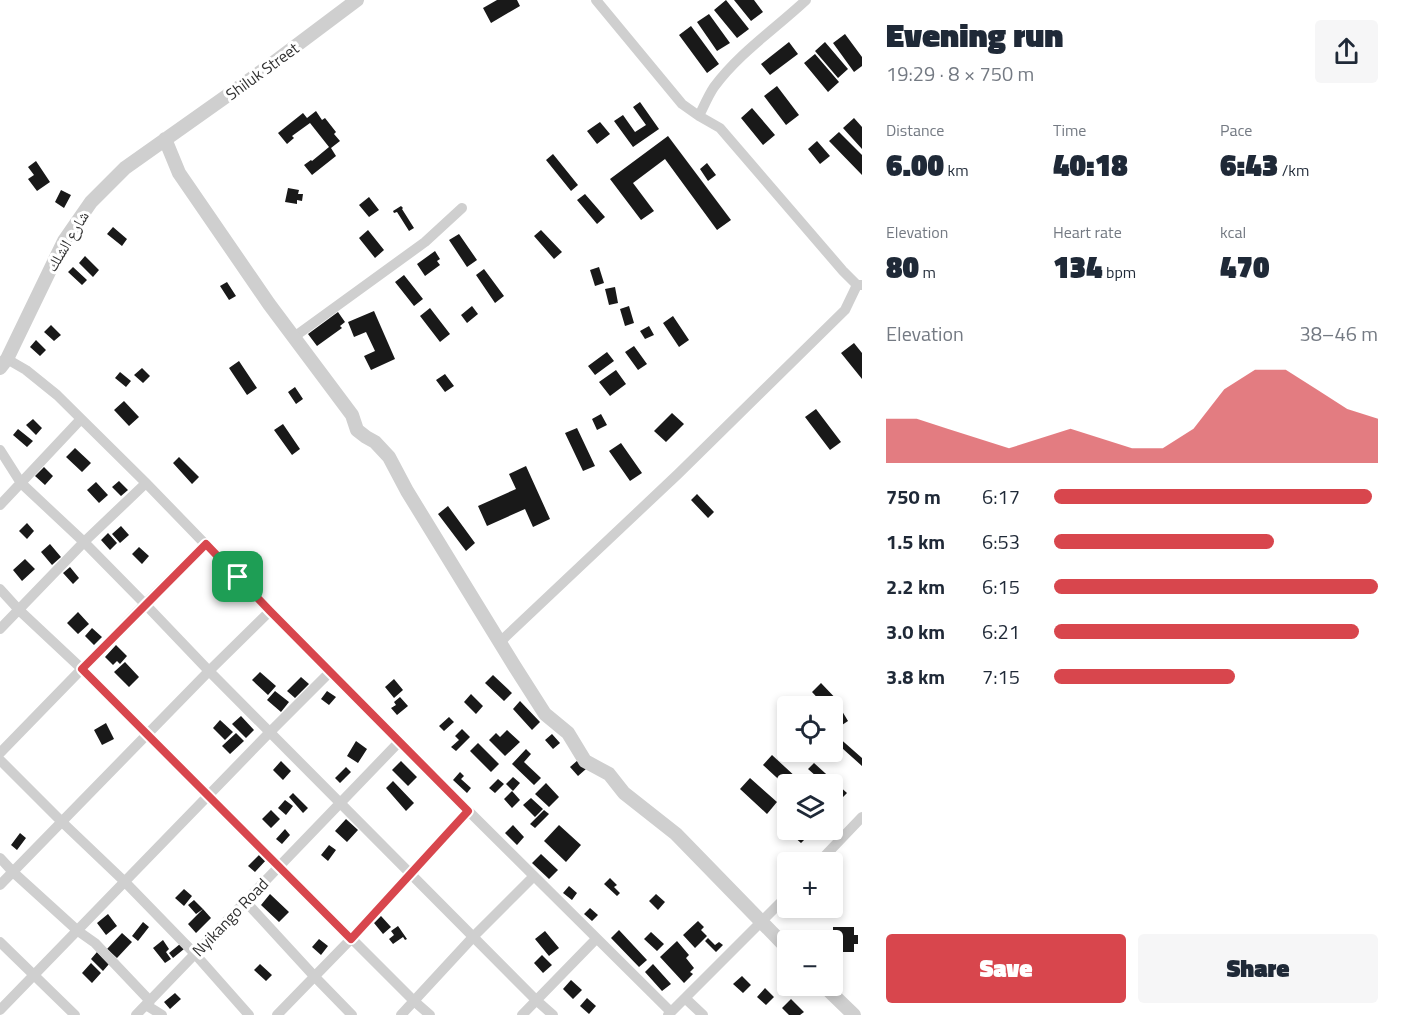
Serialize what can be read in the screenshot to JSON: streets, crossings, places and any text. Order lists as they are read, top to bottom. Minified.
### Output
{"streets":{"street":["Shiluk Street","شارع الشلك","Nyikango Road"]},"crossings":[["Shiluk Street","شارع الشلك"]],"page":{"heading":["Evening run","19:29 · 8 × 750 m"],"stats":[["Distance","6.00 km"],["Time","40:18"],["Pace","6:43 /km"],["Elevation","80 m"],["Heart rate","134 bpm"],["kcal","470"]],"chart":["Elevation","38–46 m"],"list":[{"name":"750 m","note":"6:17"},{"name":"1.5 km","note":"6:53"},{"name":"2.2 km","note":"6:15"},{"name":"3.0 km","note":"6:21"},{"name":"3.8 km","note":"7:15"}],"map_buttons":["+","−"],"buttons":["Save","Share"]}}
